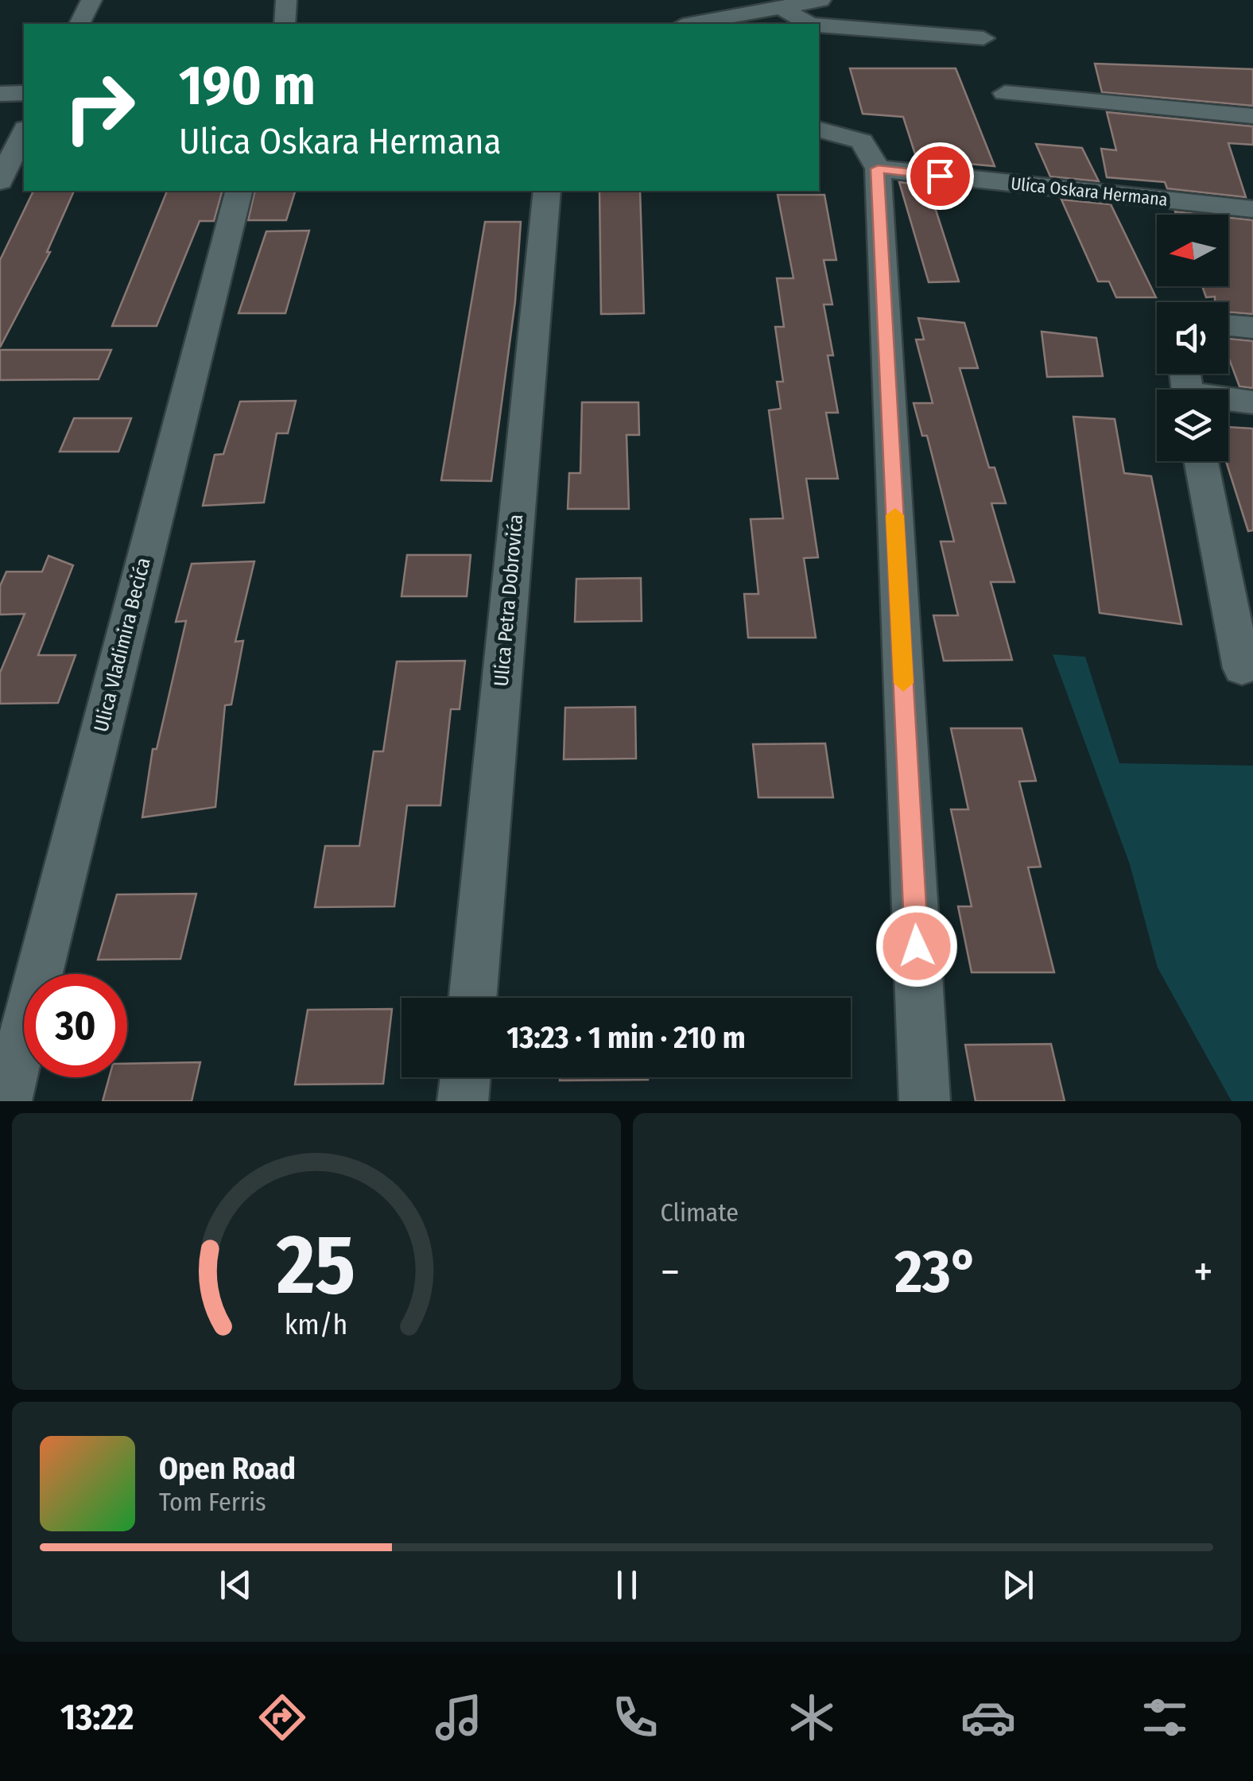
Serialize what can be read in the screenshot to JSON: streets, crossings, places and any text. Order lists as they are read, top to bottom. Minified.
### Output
{"streets":{"street":["Ulica Oskara Hermana","Ulica Petra Dobrovića","Ulica Vladimira Becića"]},"north":"left","page":{"turn":["190 m","Ulica Oskara Hermana"],"limit":"30","trip":"13:23 · 1 min · 210 m","tile":"Climate","heat":["−","23°","+"],"song":["Open Road","Tom Ferris"],"tabs":"13:22","gauge":["25","km/h"]}}
